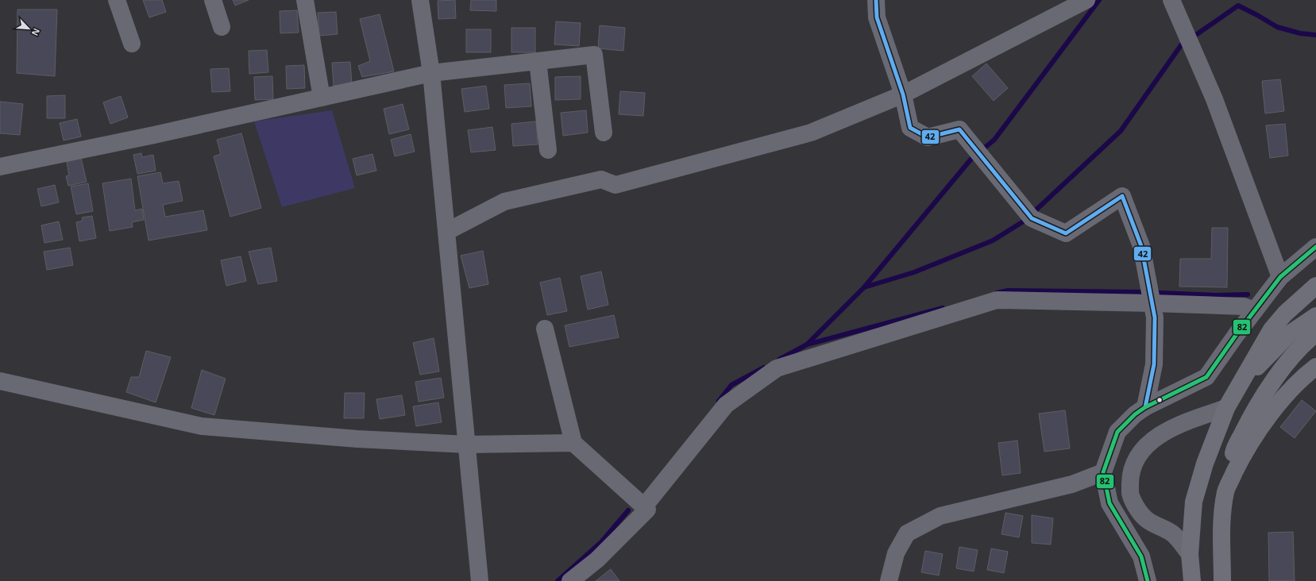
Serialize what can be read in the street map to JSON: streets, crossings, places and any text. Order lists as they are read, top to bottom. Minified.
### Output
{"lines":["transit line 42","transit line 82"],"north":"bottom right"}
